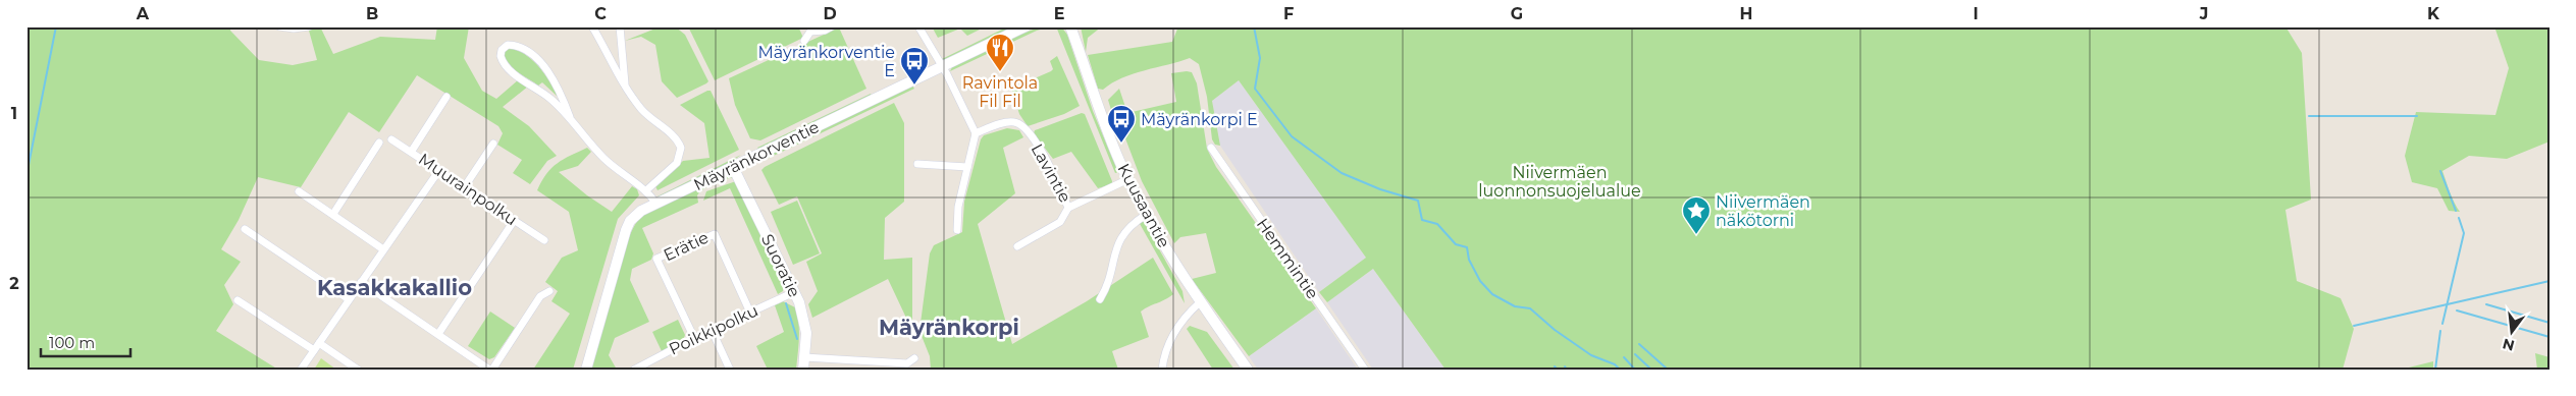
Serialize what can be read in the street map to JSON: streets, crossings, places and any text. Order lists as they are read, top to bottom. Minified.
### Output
{"streets":{"street":["Mäyränkorventie","Lavintie","Muurainpolku","Kuusaantie","Erätie","Hemmintie","Suoratie","Poikkipolku"]},"crossings":[["Mäyränkorventie","Suoratie"],["Lavintie","Kuusaantie"],["Erätie","Poikkipolku"],["Suoratie","Poikkipolku"]],"districts":["Kasakkakallio","Mäyränkorpi"],"parks":["Niivermäen luonnonsuojelualue"],"places":{"restaurant":["Ravintola Fil Fil"],"bus stop":["Mäyränkorventie E","Mäyränkorpi E"],"place":["Niivermäen näkötorni"]},"scale_bar":"100 m","north":"bottom","grid":{"columns":["A","B","C","D","E","F","G","H","I","J","K"],"rows":["1","2"]}}
